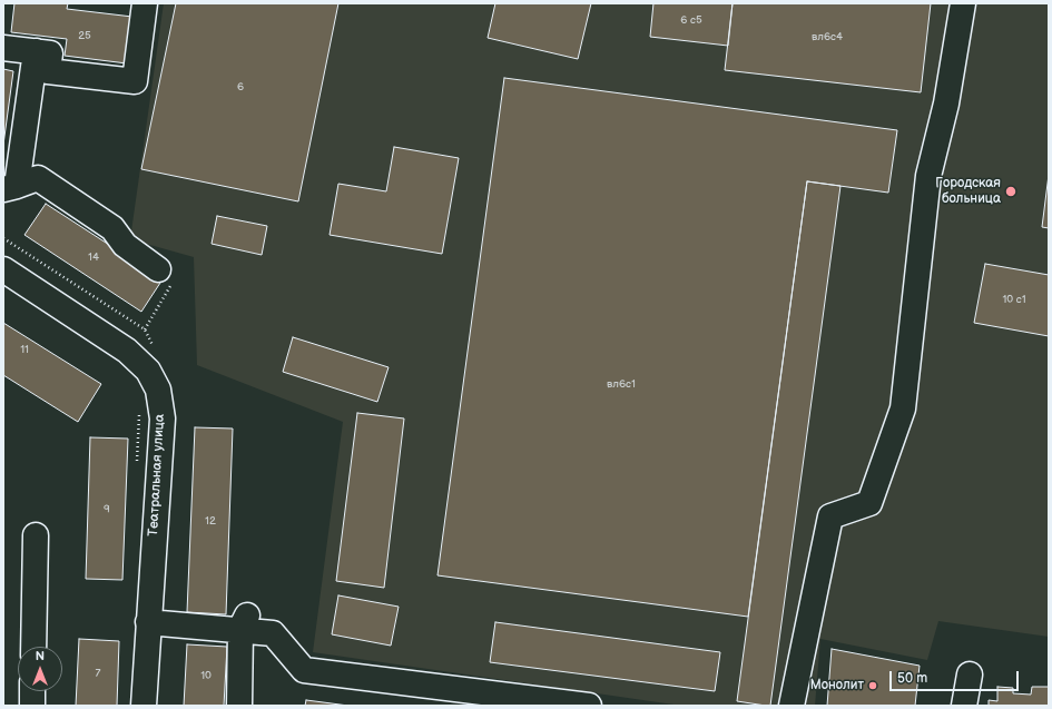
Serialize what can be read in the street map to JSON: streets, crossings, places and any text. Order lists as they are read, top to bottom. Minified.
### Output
{"streets":{"street":["Театральная улица"]},"places":["Городская больница","Монолит"],"house_numbers":["6 с5","25","вл6с4","6","14","10 с1","11","вл6с1","9","12","7","10"],"scale_bar":"50 m","north":"top"}
